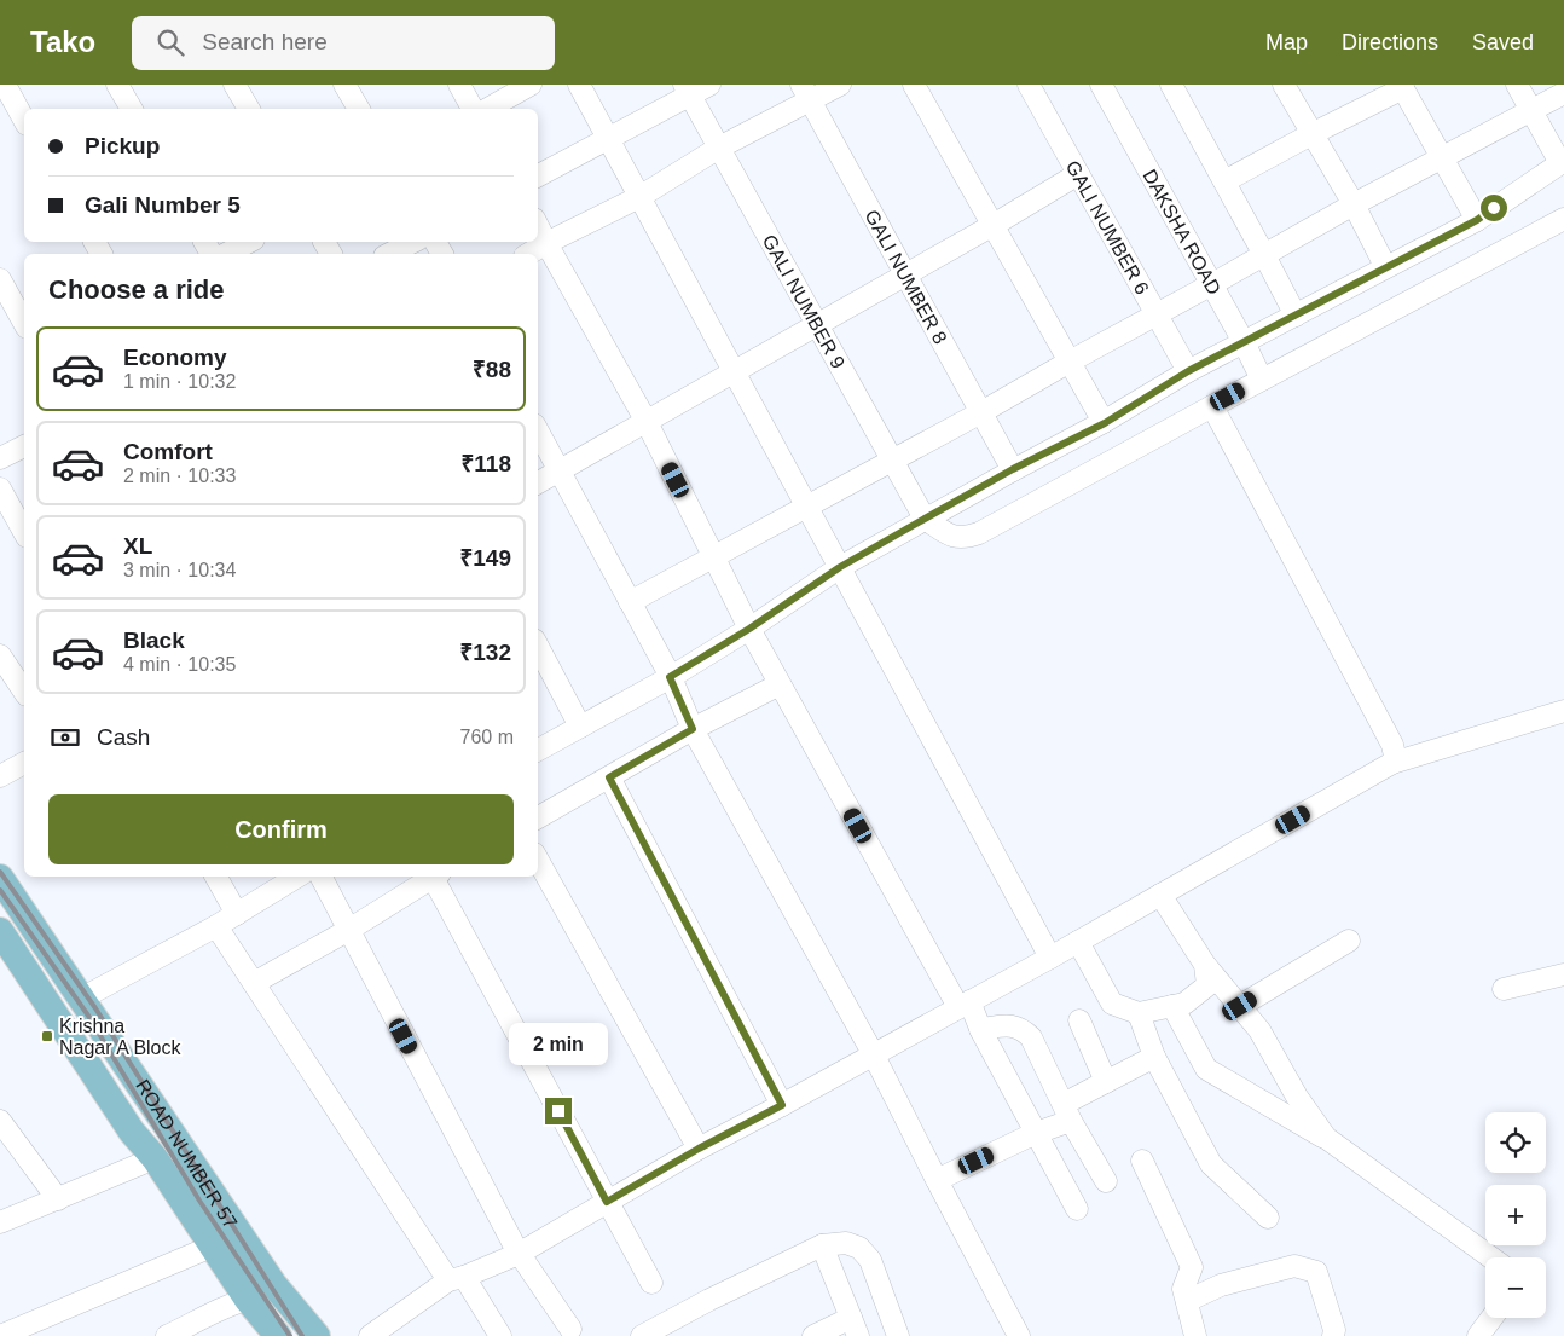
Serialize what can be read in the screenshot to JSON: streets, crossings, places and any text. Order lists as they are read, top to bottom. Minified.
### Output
{"streets":{"main road":["ROAD NUMBER 57"],"street":["GALI NUMBER 6","DAKSHA ROAD","GALI NUMBER 8","GALI NUMBER 9"]},"places":{"transit":["Krishna Nagar A Block"]},"page":{"header":"Tako","search":"Search here","nav":["Map","Directions","Saved"],"banner":["Pickup","Gali Number 5"],"heading":"Choose a ride","list":[{"name":"Economy","note":"1 min · 10:32","value":"₹88"},{"name":"Comfort","note":"2 min · 10:33","value":"₹118"},{"name":"XL","note":"3 min · 10:34","value":"₹149"},{"name":"Black","note":"4 min · 10:35","value":"₹132"}],"pay":["Cash","760 m"],"buttons":"Confirm","bubble":"2 min","map_buttons":["+","−"]}}
